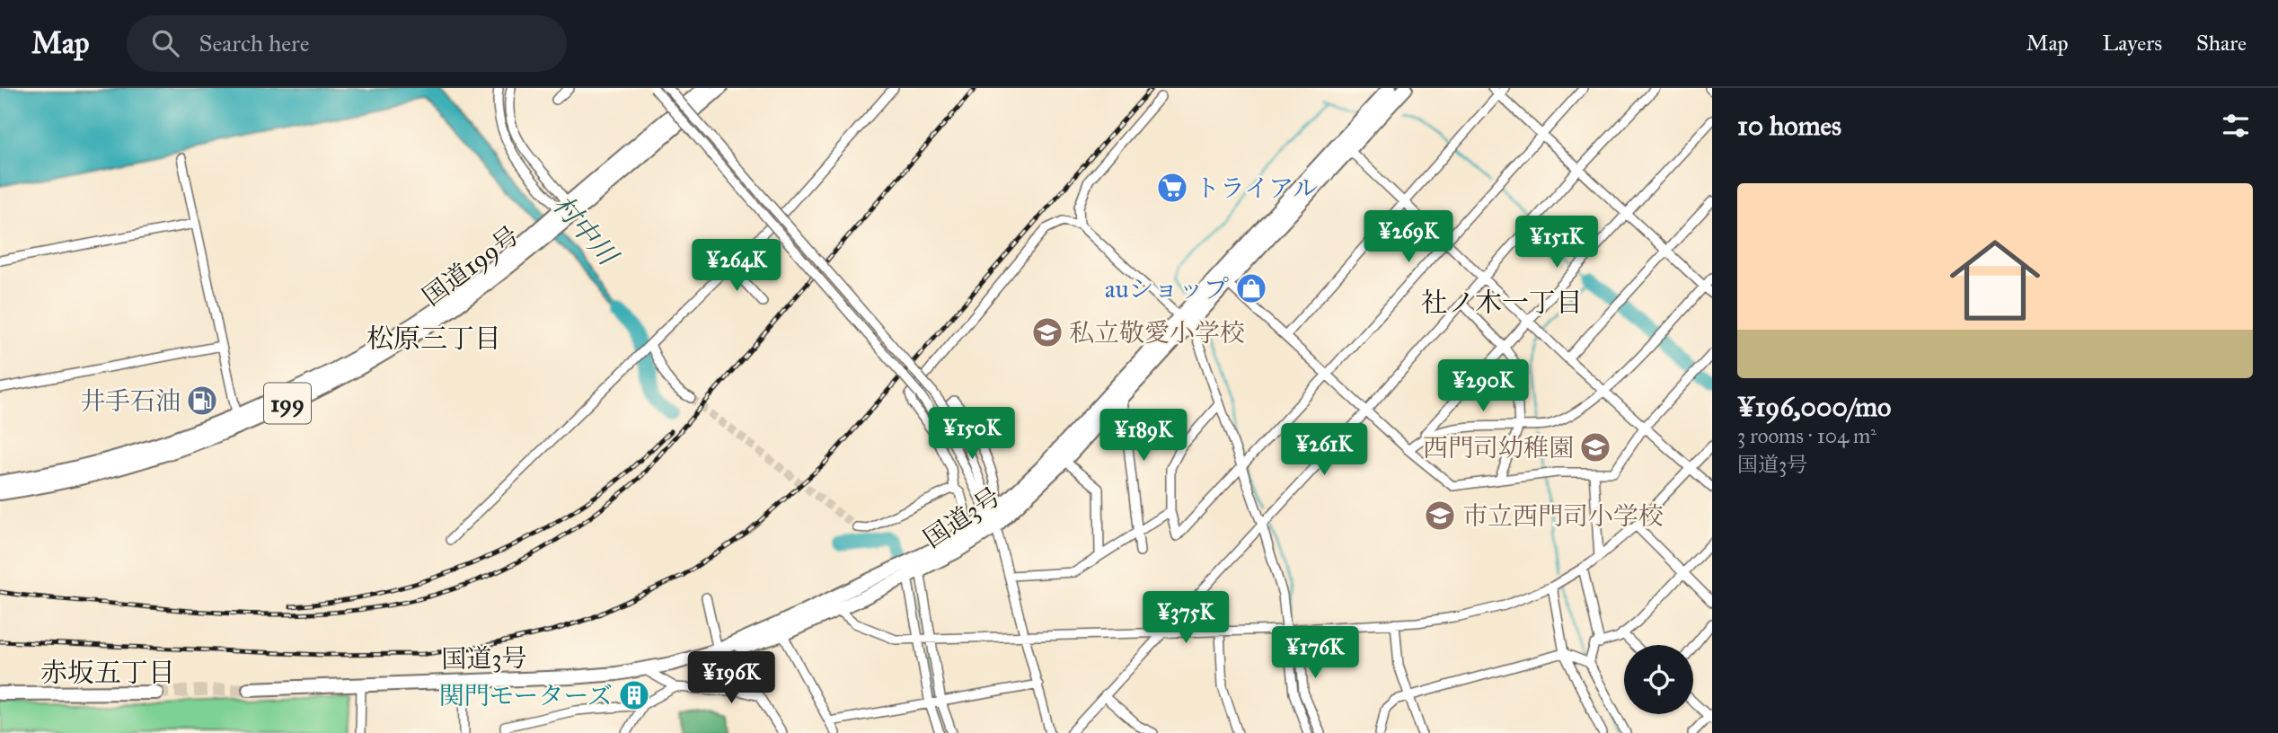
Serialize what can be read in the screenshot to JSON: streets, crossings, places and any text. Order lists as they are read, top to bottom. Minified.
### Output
{"streets":{"highway":["国道199号","199","国道3号"]},"districts":["社ノ木一丁目","松原三丁目","赤坂五丁目"],"water":["村中川"],"places":{"supermarket":["トライアル"],"shop":["auショップ"],"school or university":["私立敬愛小学校","西門司幼稚園","市立西門司小学校"],"fuel station":["井手石油"],"building":["関門モーターズ"]},"page":{"header":"Map","search":"Search here","nav":["Map","Layers","Share"],"heading":"10 homes","list":[{"name":"¥196,000/mo","note":"3 rooms · 104 m² · 国道3号"}],"price":["¥269K","¥151K","¥264K","¥290K","¥150K","¥189K","¥261K","¥375K","¥176K","¥196K"]}}
